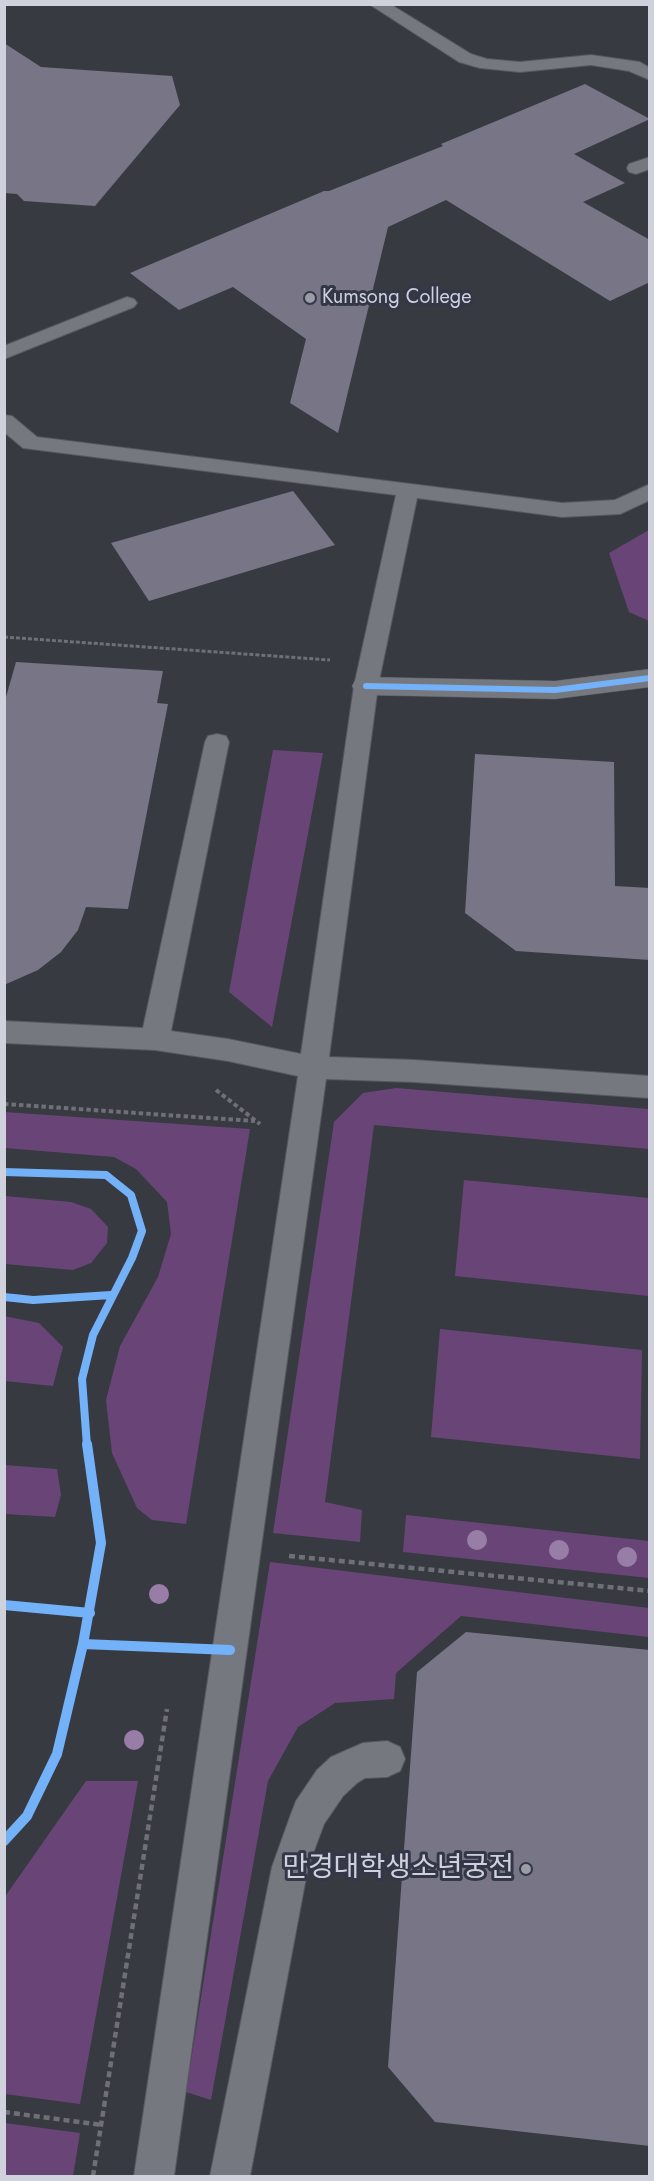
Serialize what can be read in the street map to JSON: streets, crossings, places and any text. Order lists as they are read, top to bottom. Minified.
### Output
{"places":["Kumsong College","만경대학생소년궁전"]}
